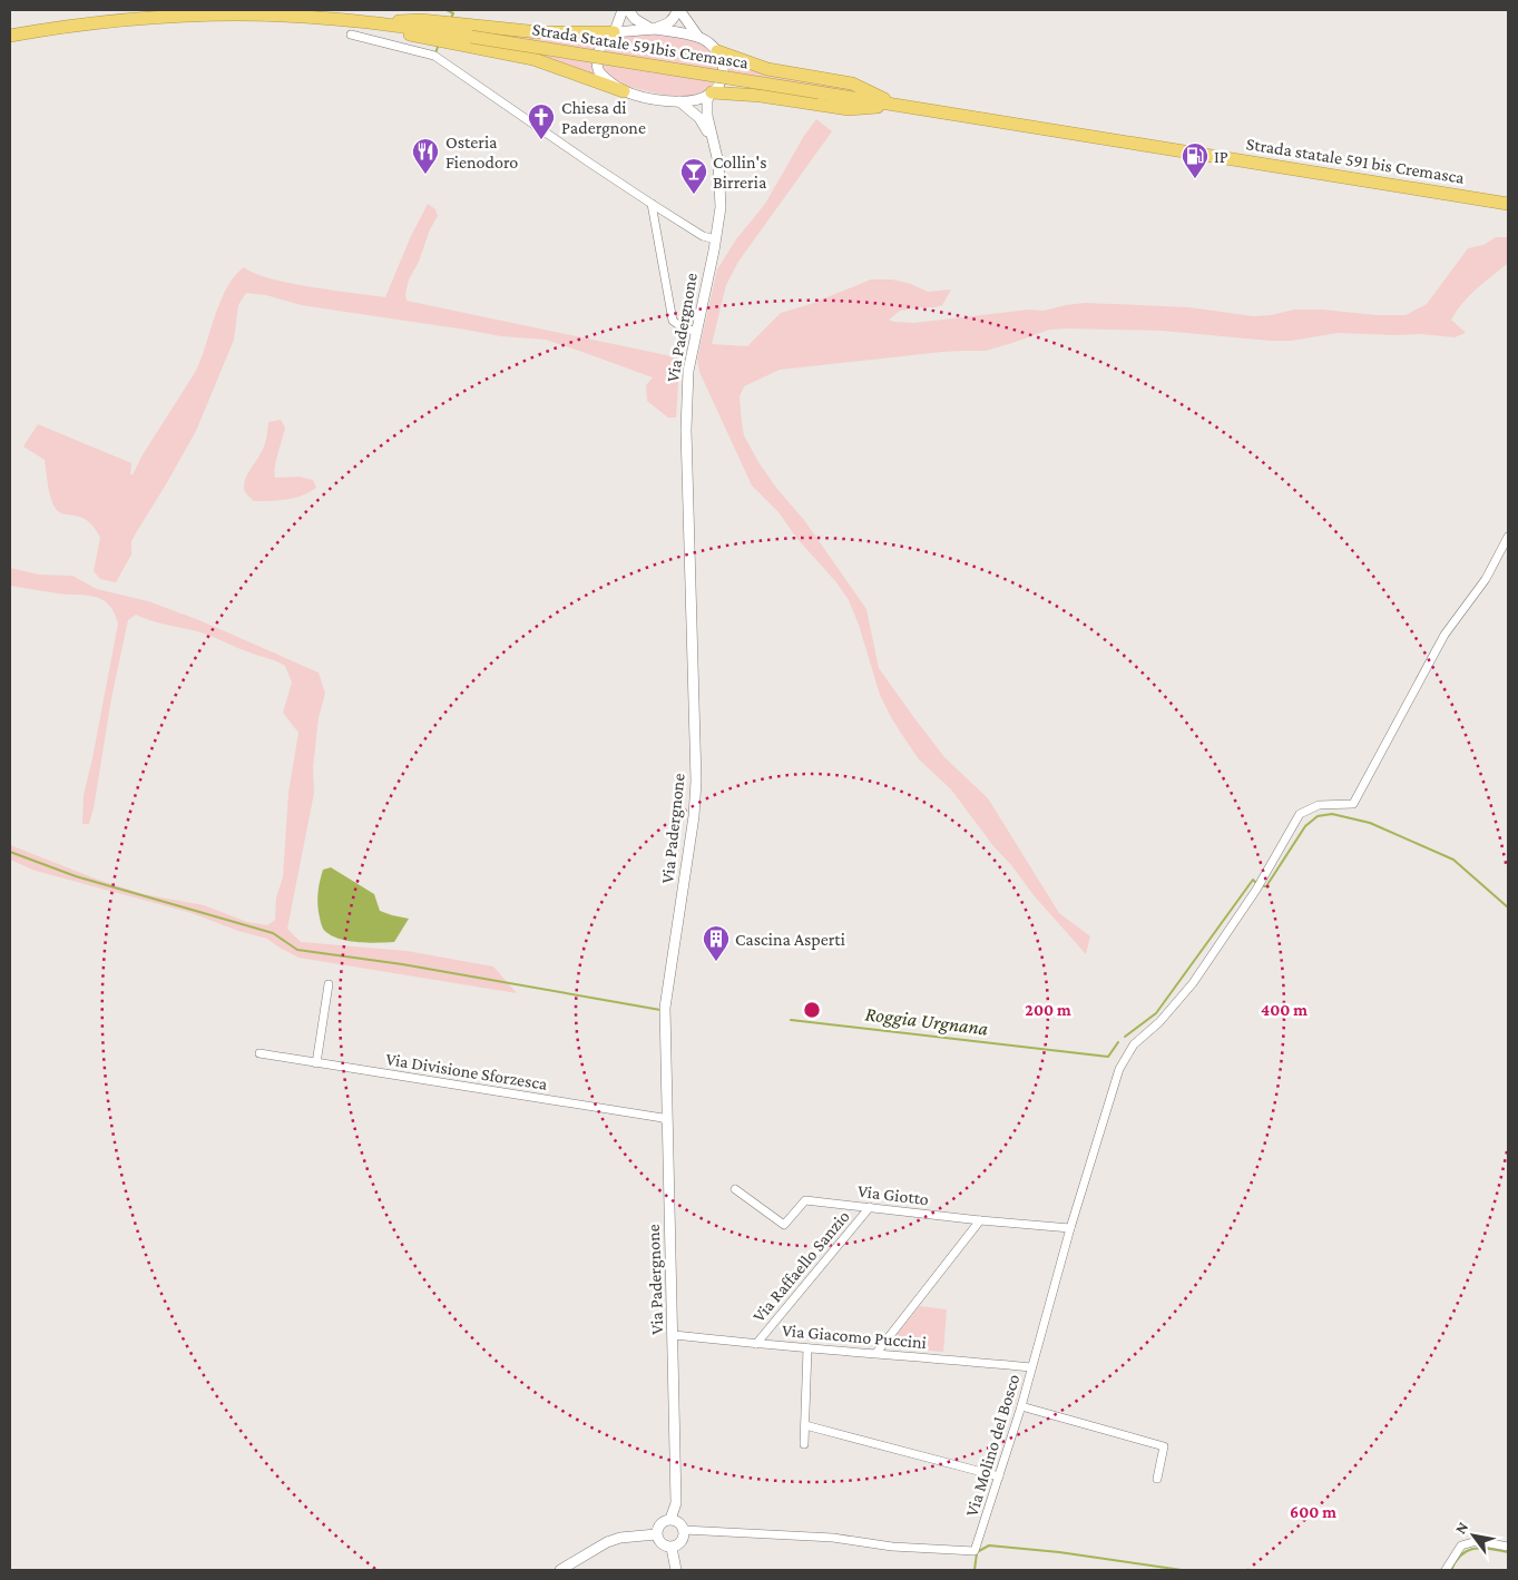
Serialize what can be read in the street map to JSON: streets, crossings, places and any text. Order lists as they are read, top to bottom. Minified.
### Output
{"streets":{"highway":["Strada Statale 591bis Cremasca","Strada statale 591 bis Cremasca"],"street":["Via Padergnone","Via Divisione Sforzesca","Via Giotto","Via Raffaello Sanzio","Via Giacomo Puccini","Via Molino del Bosco"]},"crossings":[["Strada Statale 591bis Cremasca","Strada statale 591 bis Cremasca"],["Via Padergnone","Via Divisione Sforzesca"],["Via Padergnone","Via Giacomo Puccini"],["Via Padergnone","Via Molino del Bosco"],["Via Giotto","Via Raffaello Sanzio"],["Via Giotto","Via Molino del Bosco"],["Via Raffaello Sanzio","Via Giacomo Puccini"],["Via Giacomo Puccini","Via Molino del Bosco"]],"water":["Roggia Urgnana"],"places":{"church":["Chiesa di Padergnone"],"restaurant":["Osteria Fienodoro"],"fuel station":["IP"],"bar":["Collin's Birreria"],"building":["Cascina Asperti"]},"north":"top left","rings":["200 m","400 m","600 m"]}
